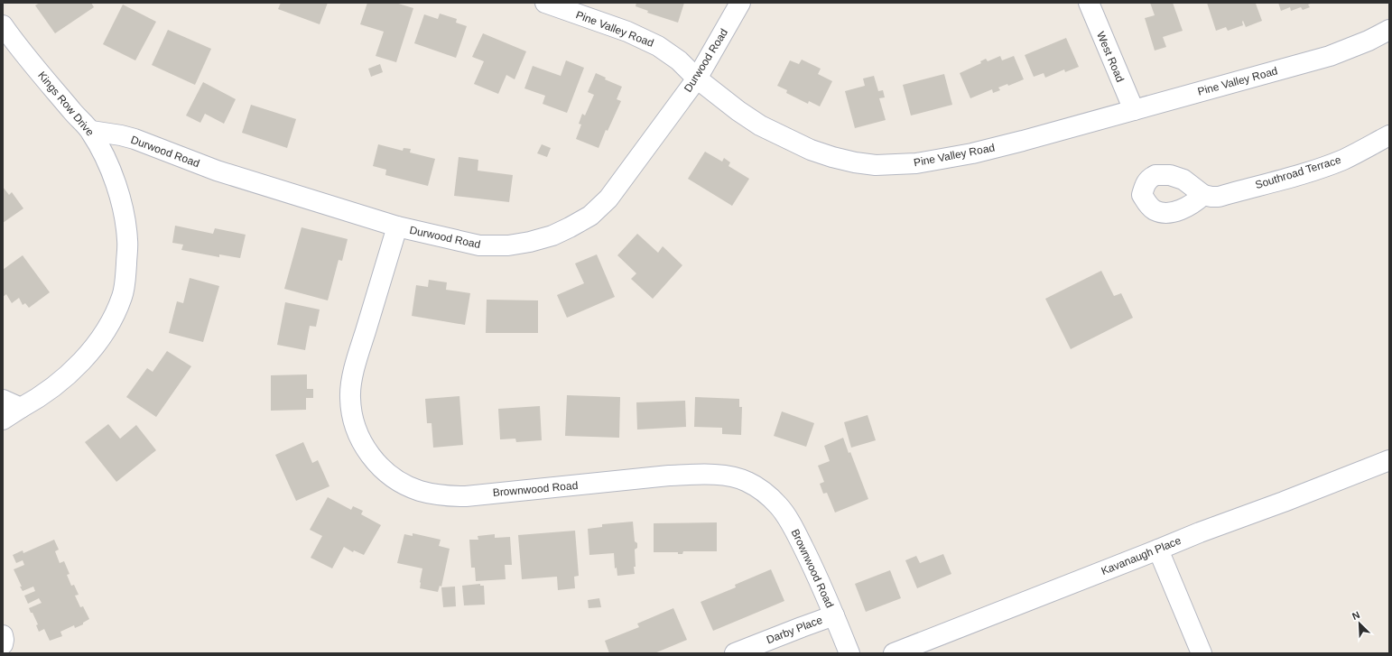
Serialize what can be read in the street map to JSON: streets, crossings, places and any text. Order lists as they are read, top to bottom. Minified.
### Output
{"streets":{"street":["Pine Valley Road","West Road","Durwood Road","Kings Row Drive","Southroad Terrace","Brownwood Road","Kavanaugh Place","Darby Place"]},"crossings":[["Pine Valley Road","West Road"],["Pine Valley Road","Durwood Road"],["Durwood Road","Kings Row Drive"],["Durwood Road","Brownwood Road"],["Brownwood Road","Darby Place"]],"north":"top left"}
